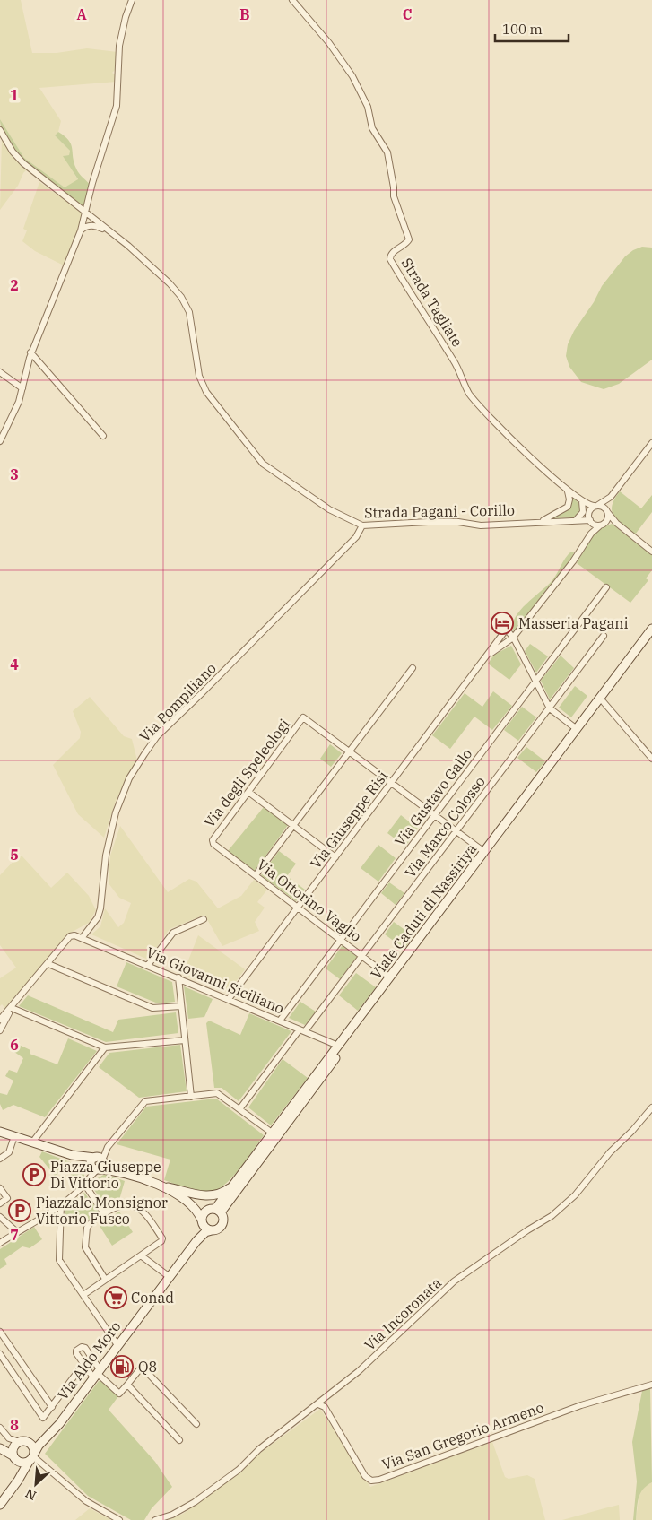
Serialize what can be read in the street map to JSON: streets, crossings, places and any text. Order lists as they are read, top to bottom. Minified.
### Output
{"streets":{"main road":["Viale Caduti di Nassiriya","Via Aldo Moro"],"street":["Strada Tagliate","Strada Pagani - Corillo","Via Pompiliano","Via degli Speleologi","Via Gustavo Gallo","Via Giuseppe Risi","Via Marco Colosso","Via Ottorino Vaglio","Via Giovanni Siciliano","Via Incoronata","Via San Gregorio Armeno"]},"crossings":[["Strada Tagliate","Strada Pagani - Corillo"],["Strada Tagliate","Via Giuseppe Risi"],["Strada Pagani - Corillo","Via Pompiliano"],["Strada Pagani - Corillo","Via Giuseppe Risi"],["Via Pompiliano","Via Giovanni Siciliano"],["Via degli Speleologi","Via Ottorino Vaglio"],["Via Gustavo Gallo","Via Ottorino Vaglio"],["Via Gustavo Gallo","Via Giovanni Siciliano"],["Via Giuseppe Risi","Via Ottorino Vaglio"],["Via Giuseppe Risi","Via Giovanni Siciliano"],["Via Marco Colosso","Via Ottorino Vaglio"],["Via Marco Colosso","Via Giovanni Siciliano"],["Via Ottorino Vaglio","Viale Caduti di Nassiriya"],["Viale Caduti di Nassiriya","Via Giovanni Siciliano"],["Viale Caduti di Nassiriya","Via Aldo Moro"],["Via Incoronata","Via San Gregorio Armeno"]],"places":{"hotel":["Masseria Pagani"],"parking":["Piazza Giuseppe Di Vittorio","Piazzale Monsignor Vittorio Fusco"],"supermarket":["Conad"],"fuel station":["Q8"]},"scale_bar":"100 m","north":"bottom left","grid":{"columns":["A","B","C"],"rows":["1","2","3","4","5","6","7","8"]}}
